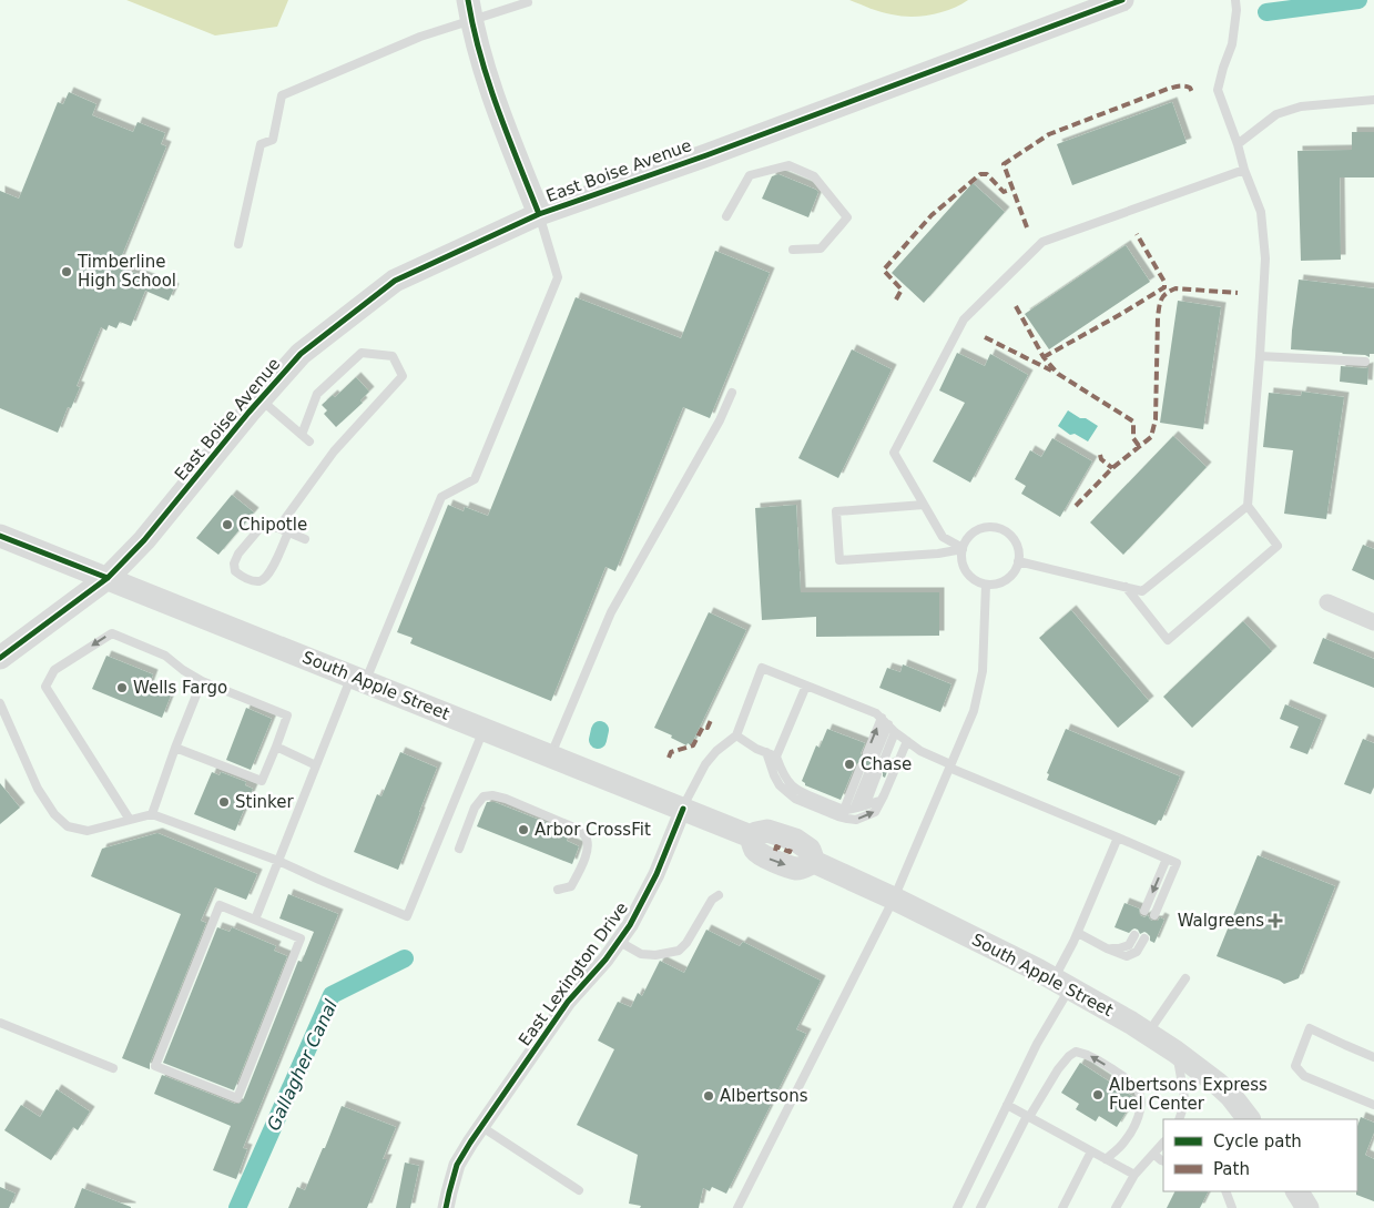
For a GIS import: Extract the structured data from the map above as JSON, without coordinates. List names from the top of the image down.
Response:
{
  "streets": {
    "street": ["East Boise Avenue", "South Apple Street", "East Lexington Drive"]
  },
  "crossings": [
    ["East Boise Avenue", "South Apple Street"],
    ["South Apple Street", "East Lexington Drive"]
  ],
  "water": ["Gallagher Canal"],
  "places": {
    "other": [
      "Timberline High School",
      "Chipotle",
      "Wells Fargo",
      "Chase",
      "Stinker",
      "Arbor CrossFit",
      "Albertsons Express Fuel Center",
      "Albertsons"
    ],
    "health": ["Walgreens"]
  },
  "legend": ["Cycle path", "Path"]
}
